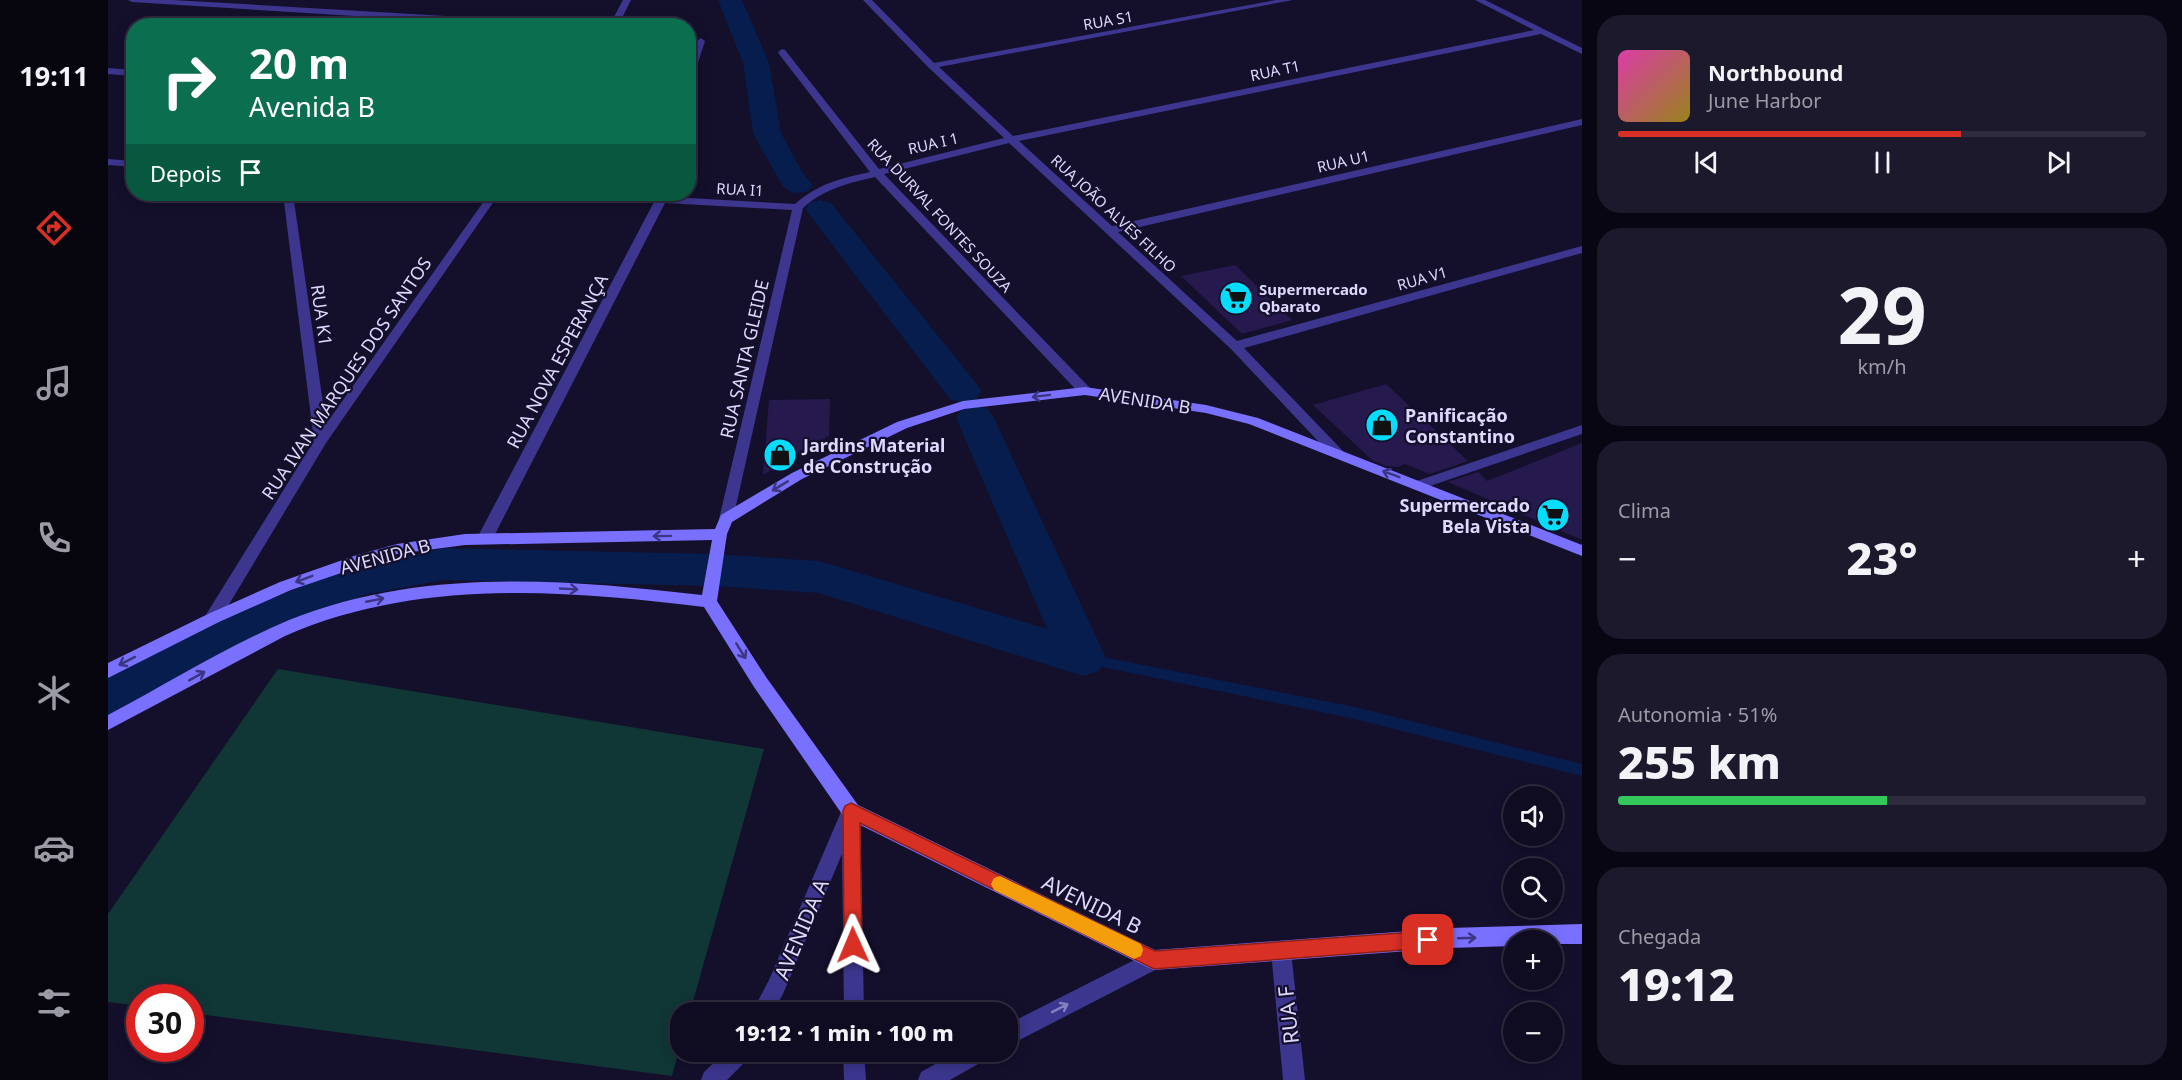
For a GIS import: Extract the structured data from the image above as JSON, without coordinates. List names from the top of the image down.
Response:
{
  "streets": {
    "street": [
      "RUA S1",
      "RUA T1",
      "RUA I 1",
      "RUA U1",
      "RUA I1",
      "RUA JOÃO ALVES FILHO",
      "RUA DURVAL FONTES SOUZA",
      "RUA V1",
      "RUA K1",
      "RUA SANTA GLEIDE",
      "RUA NOVA ESPERANÇA",
      "RUA IVAN MARQUES DOS SANTOS",
      "AVENIDA B",
      "AVENIDA A",
      "RUA F"
    ]
  },
  "crossings": [
    ["RUA S1", "RUA JOÃO ALVES FILHO"],
    ["RUA T1", "RUA I 1"],
    ["RUA T1", "RUA JOÃO ALVES FILHO"],
    ["RUA I 1", "RUA I1"],
    ["RUA I 1", "RUA JOÃO ALVES FILHO"],
    ["RUA I 1", "RUA DURVAL FONTES SOUZA"],
    ["RUA I 1", "RUA SANTA GLEIDE"],
    ["RUA U1", "RUA JOÃO ALVES FILHO"],
    ["RUA I1", "RUA SANTA GLEIDE"],
    ["RUA JOÃO ALVES FILHO", "RUA V1"],
    ["RUA JOÃO ALVES FILHO", "AVENIDA B"],
    ["RUA DURVAL FONTES SOUZA", "AVENIDA B"],
    ["RUA K1", "RUA IVAN MARQUES DOS SANTOS"],
    ["RUA SANTA GLEIDE", "AVENIDA B"],
    ["RUA NOVA ESPERANÇA", "AVENIDA B"],
    ["RUA IVAN MARQUES DOS SANTOS", "AVENIDA B"],
    ["AVENIDA B", "AVENIDA A"]
  ],
  "places": {
    "supermarket": ["Supermercado Qbarato", "Supermercado Bela Vista"],
    "shop": ["Panificação Constantino", "Jardins Material de Construção"]
  },
  "page": {
    "tabs": "19:11",
    "turn": ["20 m", "Avenida B"],
    "song": ["Northbound", "June Harbor"],
    "then": "Depois",
    "tile": [
      ["29", "km/h"],
      "Clima",
      ["Autonomia · 51%", "255 km"],
      ["Chegada", "19:12"]
    ],
    "heat": ["−", "23°", "+"],
    "map_buttons": ["+", "−"],
    "limit": "30",
    "trip": "19:12 · 1 min · 100 m"
  }
}
